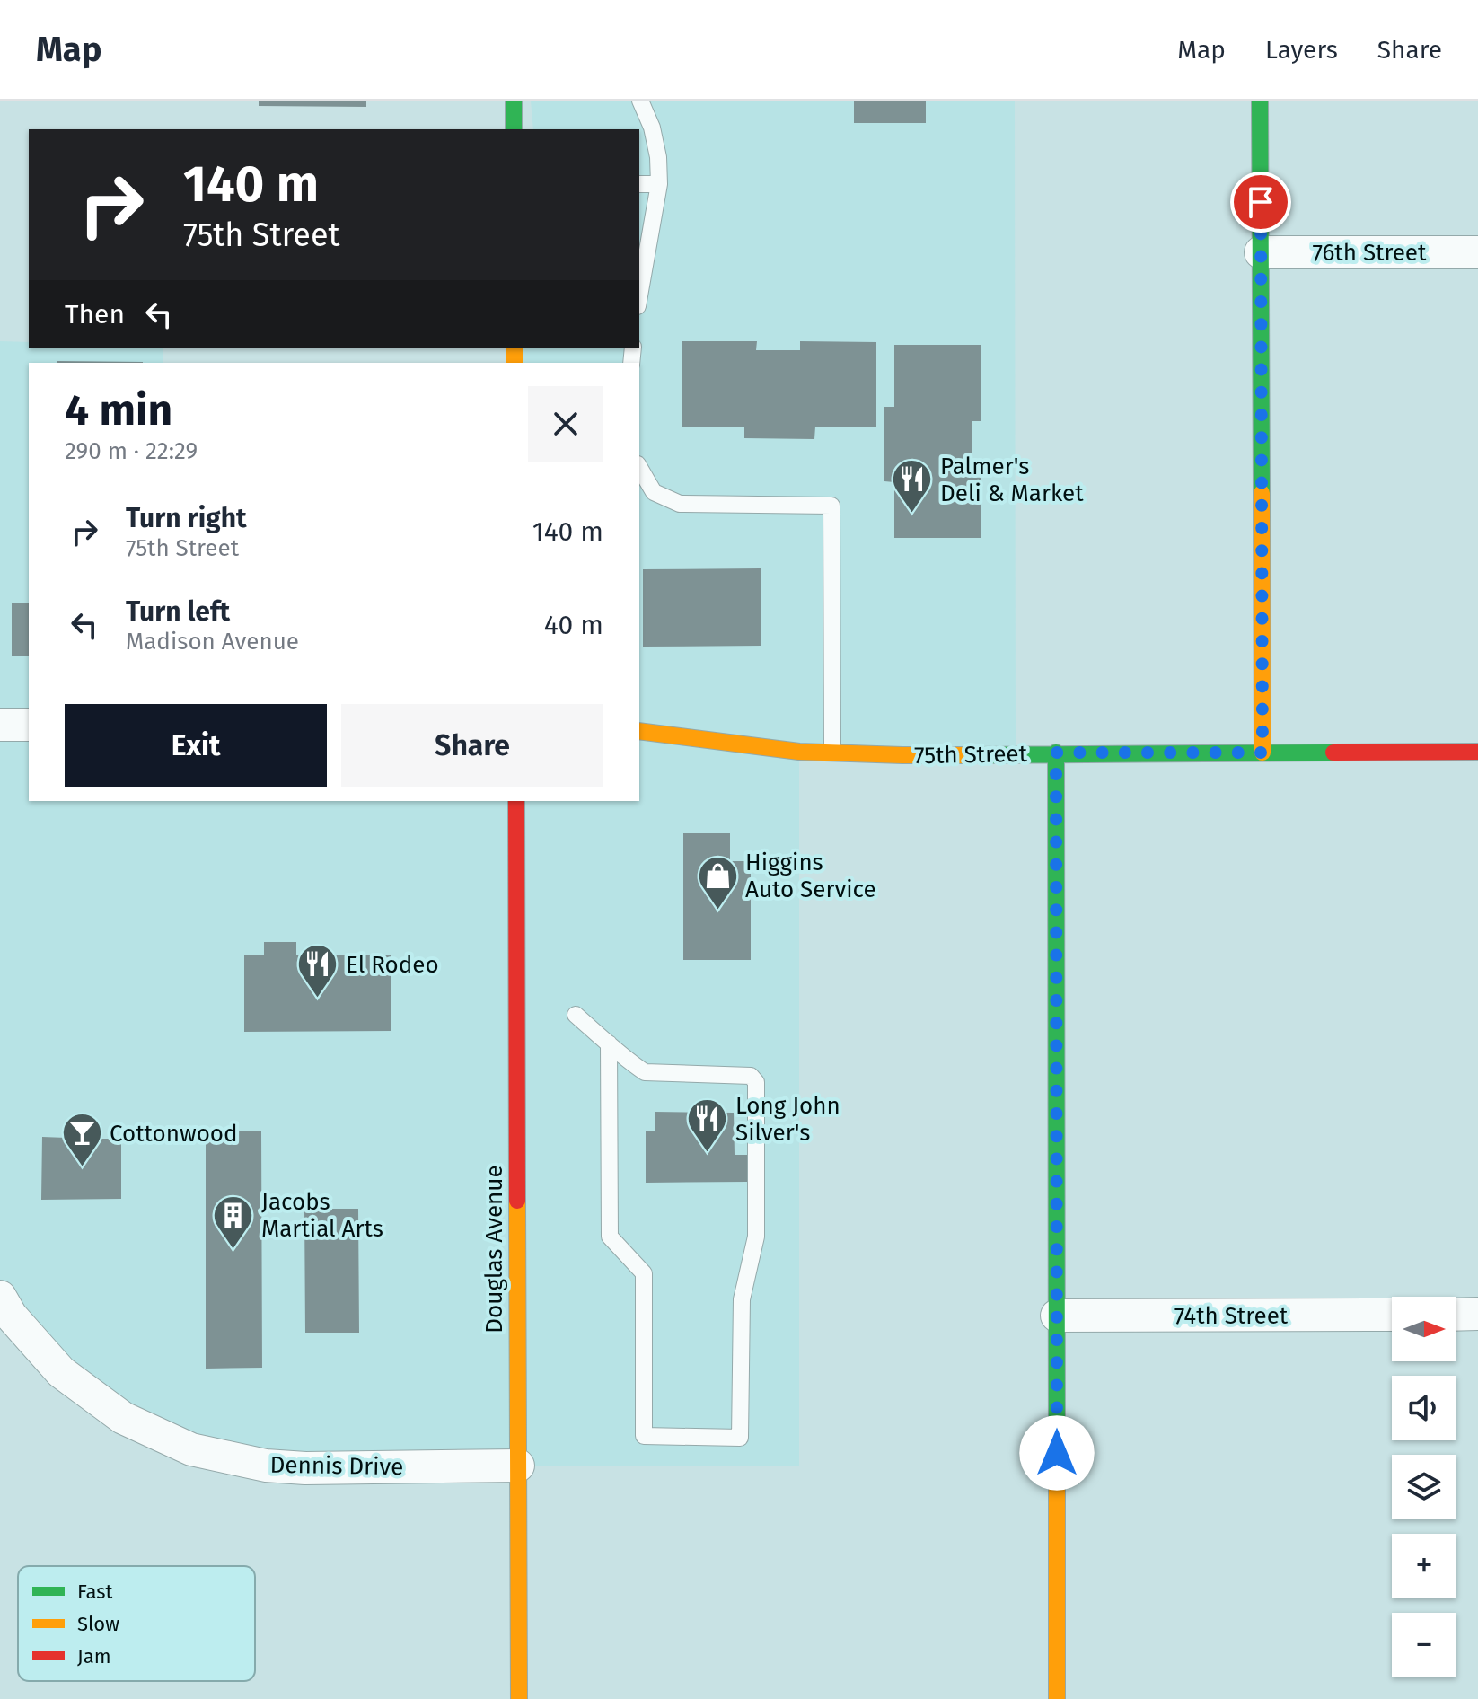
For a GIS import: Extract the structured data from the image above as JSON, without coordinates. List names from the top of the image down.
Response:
{
  "streets": {
    "street": [
      "76th Street",
      "75th Street",
      "Douglas Avenue",
      "74th Street",
      "Dennis Drive"
    ]
  },
  "crossings": [
    ["Douglas Avenue", "Dennis Drive"]
  ],
  "places": {
    "restaurant": ["Palmer's Deli & Market", "El Rodeo", "Long John Silver's"],
    "shop": ["Higgins Auto Service"],
    "bar": ["Cottonwood"],
    "building": ["Jacobs Martial Arts"]
  },
  "legend": ["Fast", "Slow", "Jam"],
  "north": "right",
  "page": {
    "header": "Map",
    "nav": ["Map", "Layers", "Share"],
    "turn": ["140 m", "75th Street"],
    "then": "Then",
    "heading": ["4 min", "290 m · 22:29"],
    "list": [
      {
        "name": "Turn right",
        "note": "75th Street",
        "value": "140 m"
      },
      {
        "name": "Turn left",
        "note": "Madison Avenue",
        "value": "40 m"
      }
    ],
    "buttons": ["Exit", "Share"],
    "map_buttons": ["+", "−"]
  }
}
